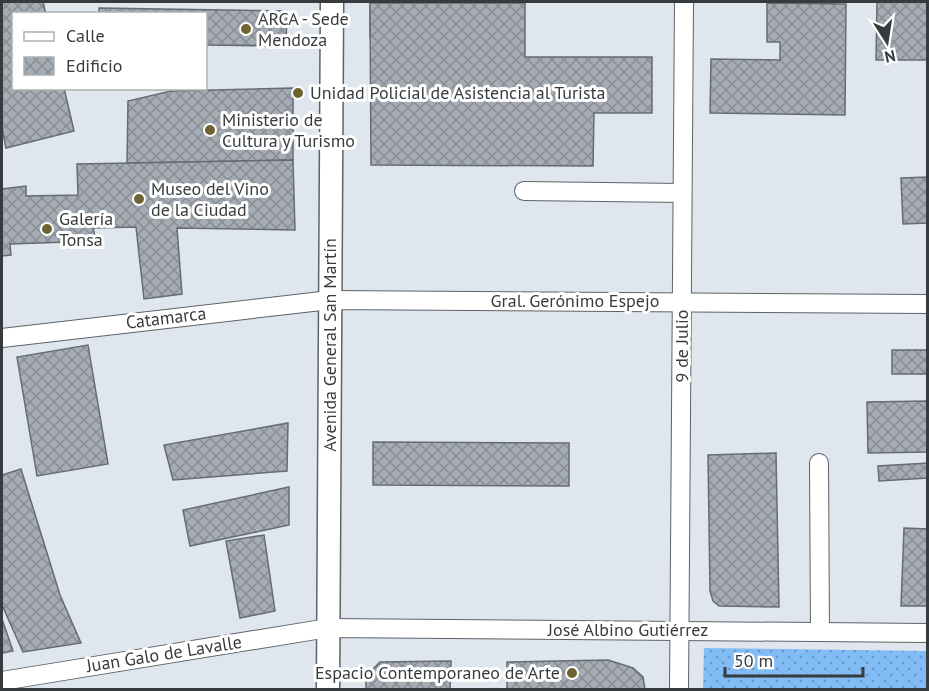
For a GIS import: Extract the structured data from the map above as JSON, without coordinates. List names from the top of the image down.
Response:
{
  "streets": {
    "main road": ["Avenida General San Martín"],
    "street": [
      "Gral. Gerónimo Espejo",
      "Catamarca",
      "9 de Julio",
      "José Albino Gutiérrez",
      "Juan Galo de Lavalle"
    ]
  },
  "crossings": [
    ["Gral. Gerónimo Espejo", "Catamarca"],
    ["Gral. Gerónimo Espejo", "Avenida General San Martín"],
    ["Gral. Gerónimo Espejo", "9 de Julio"],
    ["Catamarca", "Avenida General San Martín"],
    ["Avenida General San Martín", "José Albino Gutiérrez"],
    ["Avenida General San Martín", "Juan Galo de Lavalle"],
    ["9 de Julio", "José Albino Gutiérrez"],
    ["José Albino Gutiérrez", "Juan Galo de Lavalle"]
  ],
  "places": [
    "ARCA - Sede Mendoza",
    "Unidad Policial de Asistencia al Turista",
    "Ministerio de Cultura y Turismo",
    "Museo del Vino de la Ciudad",
    "Galería Tonsa",
    "Espacio Contemporaneo de Arte"
  ],
  "legend": ["Calle", "Edificio"],
  "scale_bar": "50 m",
  "north": "bottom"
}
